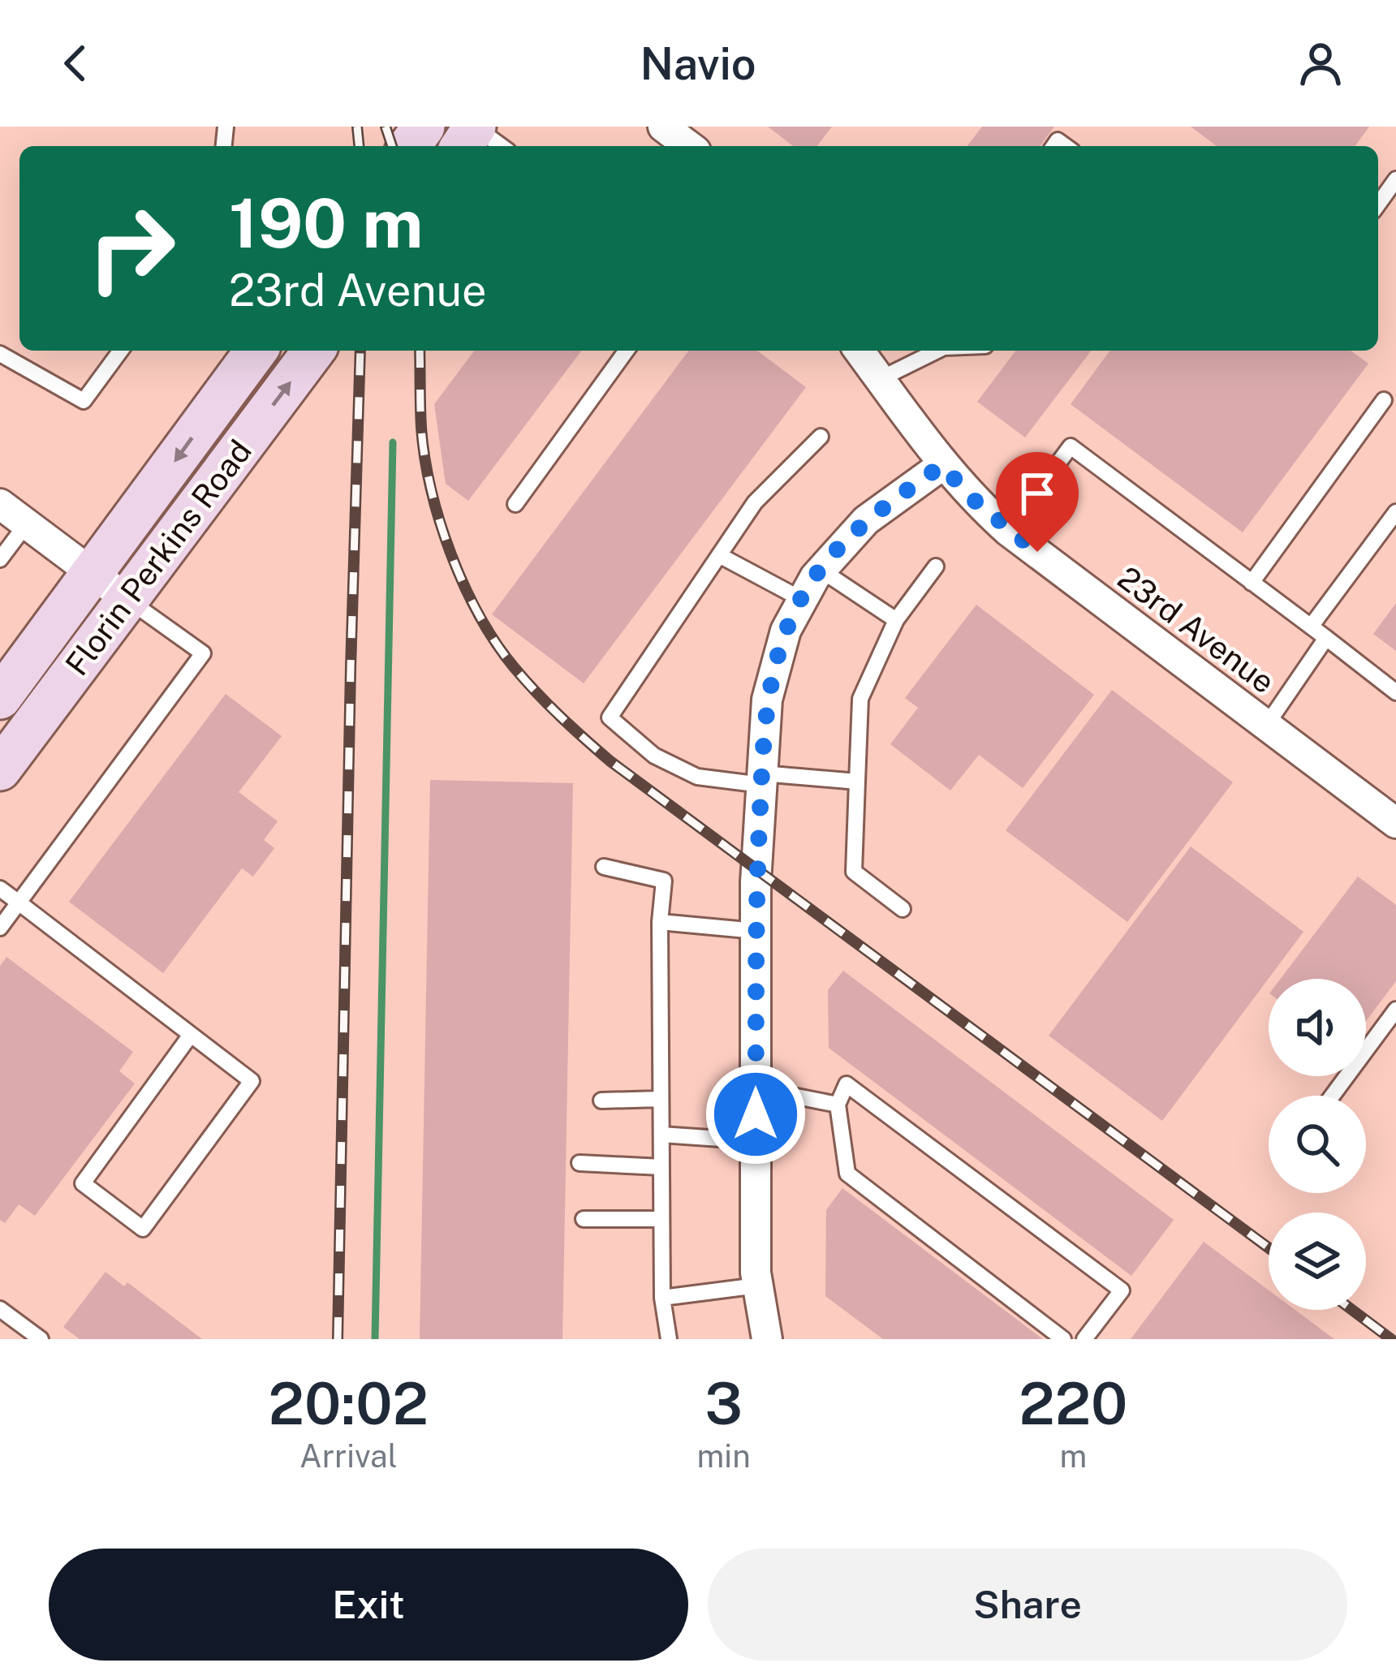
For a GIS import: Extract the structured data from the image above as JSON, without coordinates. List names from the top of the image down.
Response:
{
  "streets": {
    "main road": ["Florin Perkins Road"],
    "street": ["23rd Avenue"]
  },
  "page": {
    "header": "Navio",
    "turn": ["190 m", "23rd Avenue"],
    "eta": [
      "20:02",
      "Arrival",
      "3",
      "min",
      "220",
      "m"
    ],
    "buttons": ["Exit", "Share"]
  }
}
